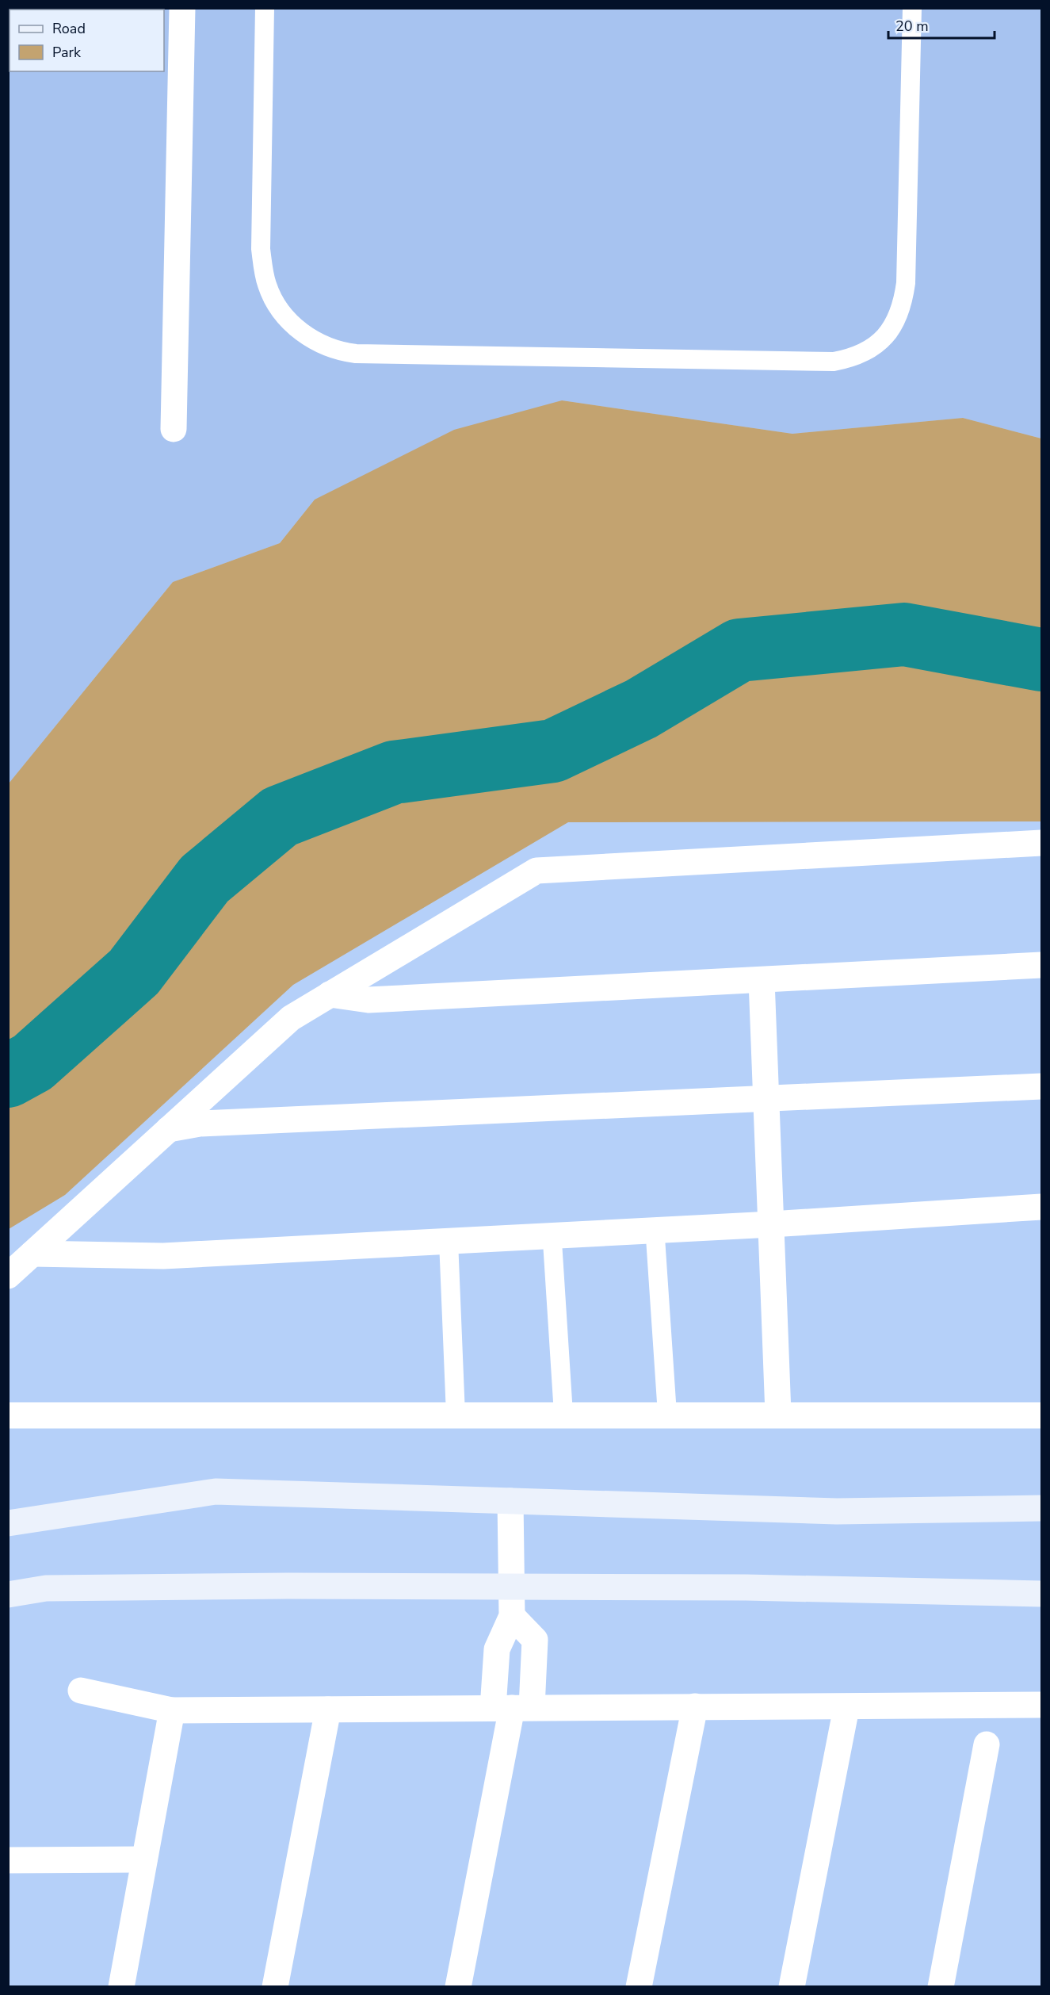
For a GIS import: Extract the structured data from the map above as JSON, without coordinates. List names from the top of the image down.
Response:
{
  "legend": ["Road", "Park"],
  "scale_bar": "20 m"
}
